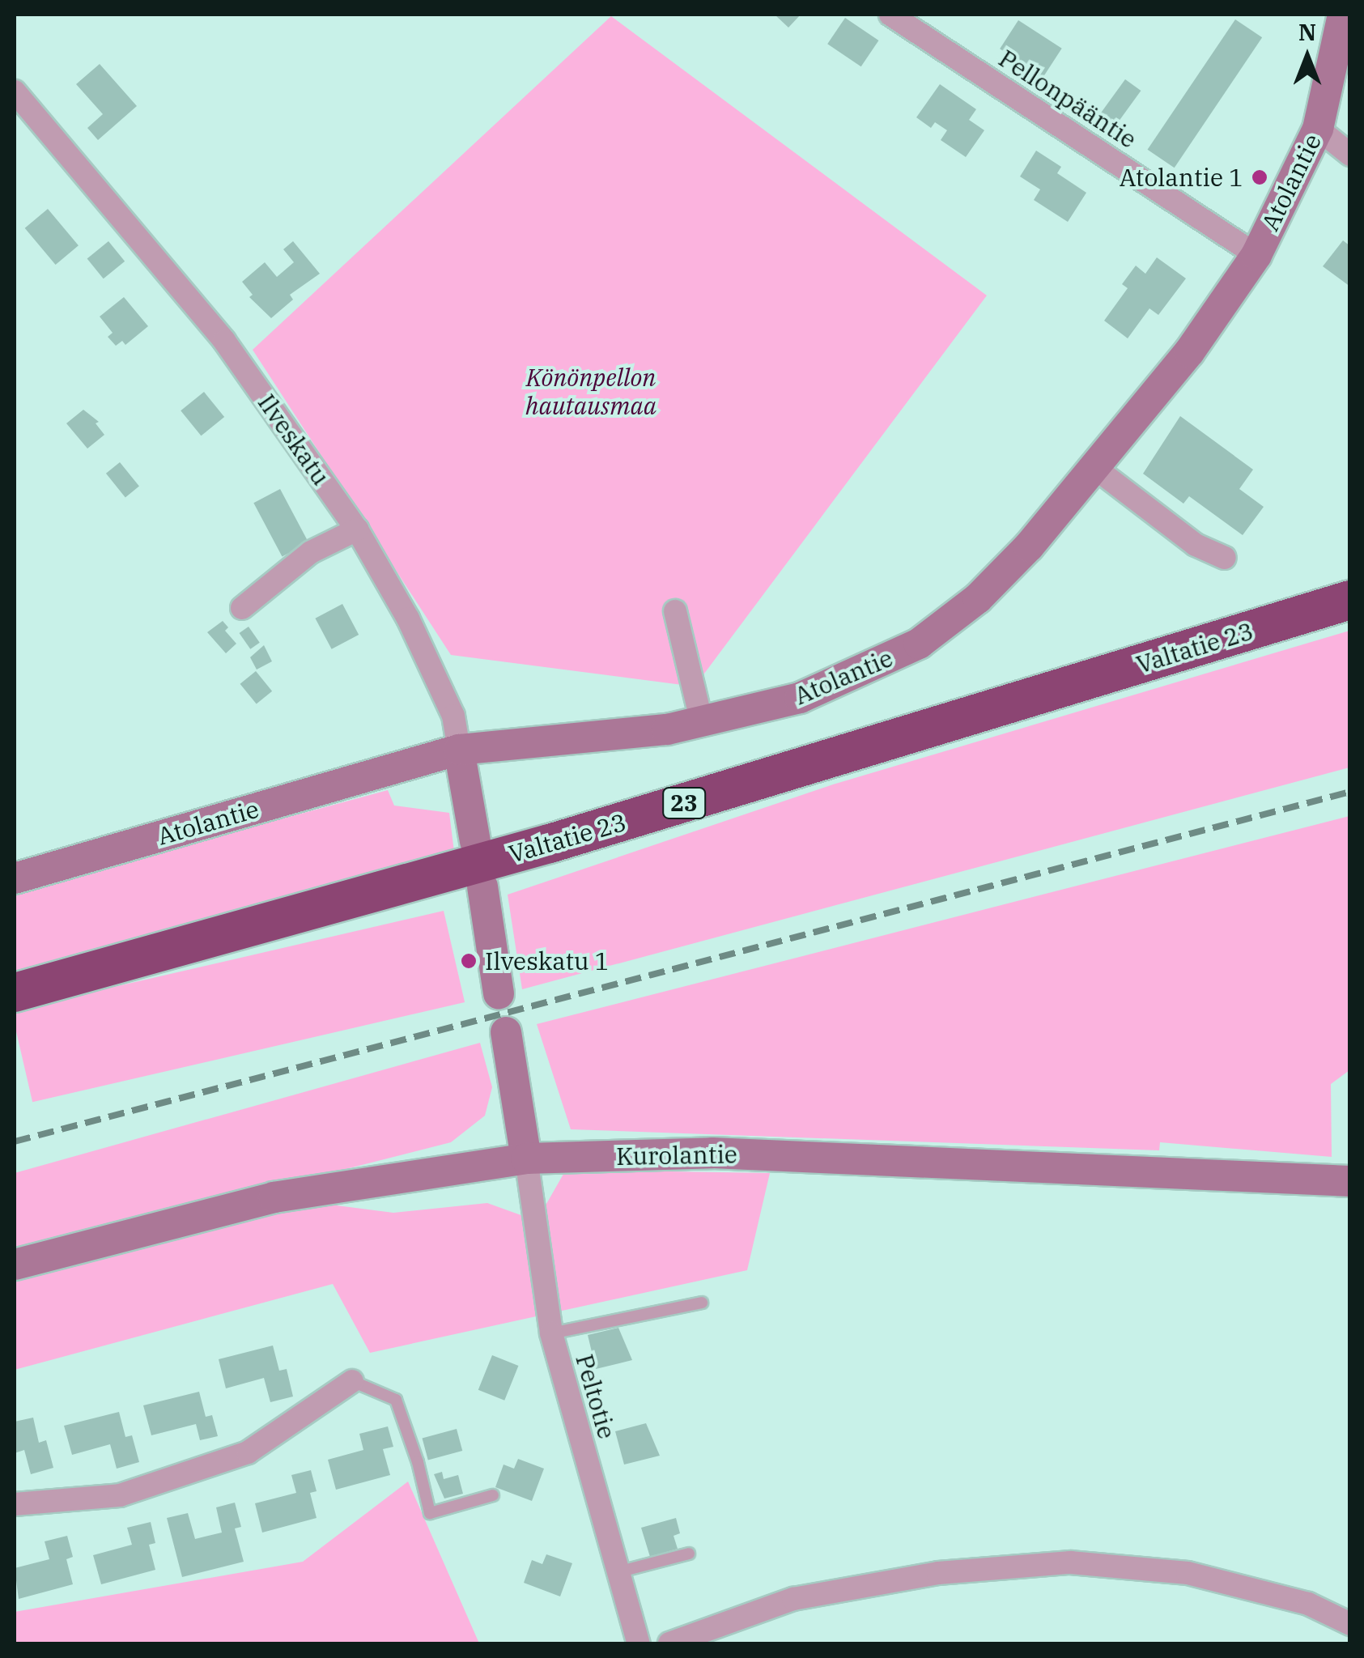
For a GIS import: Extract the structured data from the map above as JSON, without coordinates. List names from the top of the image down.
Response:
{
  "streets": {
    "highway": ["Valtatie 23", "23"],
    "street": [
      "Pellonpääntie",
      "Atolantie",
      "Ilveskatu",
      "Kurolantie",
      "Peltotie"
    ]
  },
  "crossings": [
    ["Pellonpääntie", "Atolantie"],
    ["Atolantie", "Ilveskatu"],
    ["Kurolantie", "Peltotie"]
  ],
  "parks": ["Könönpellon hautausmaa"],
  "places": ["Atolantie 1", "Ilveskatu 1"],
  "north": "top"
}
